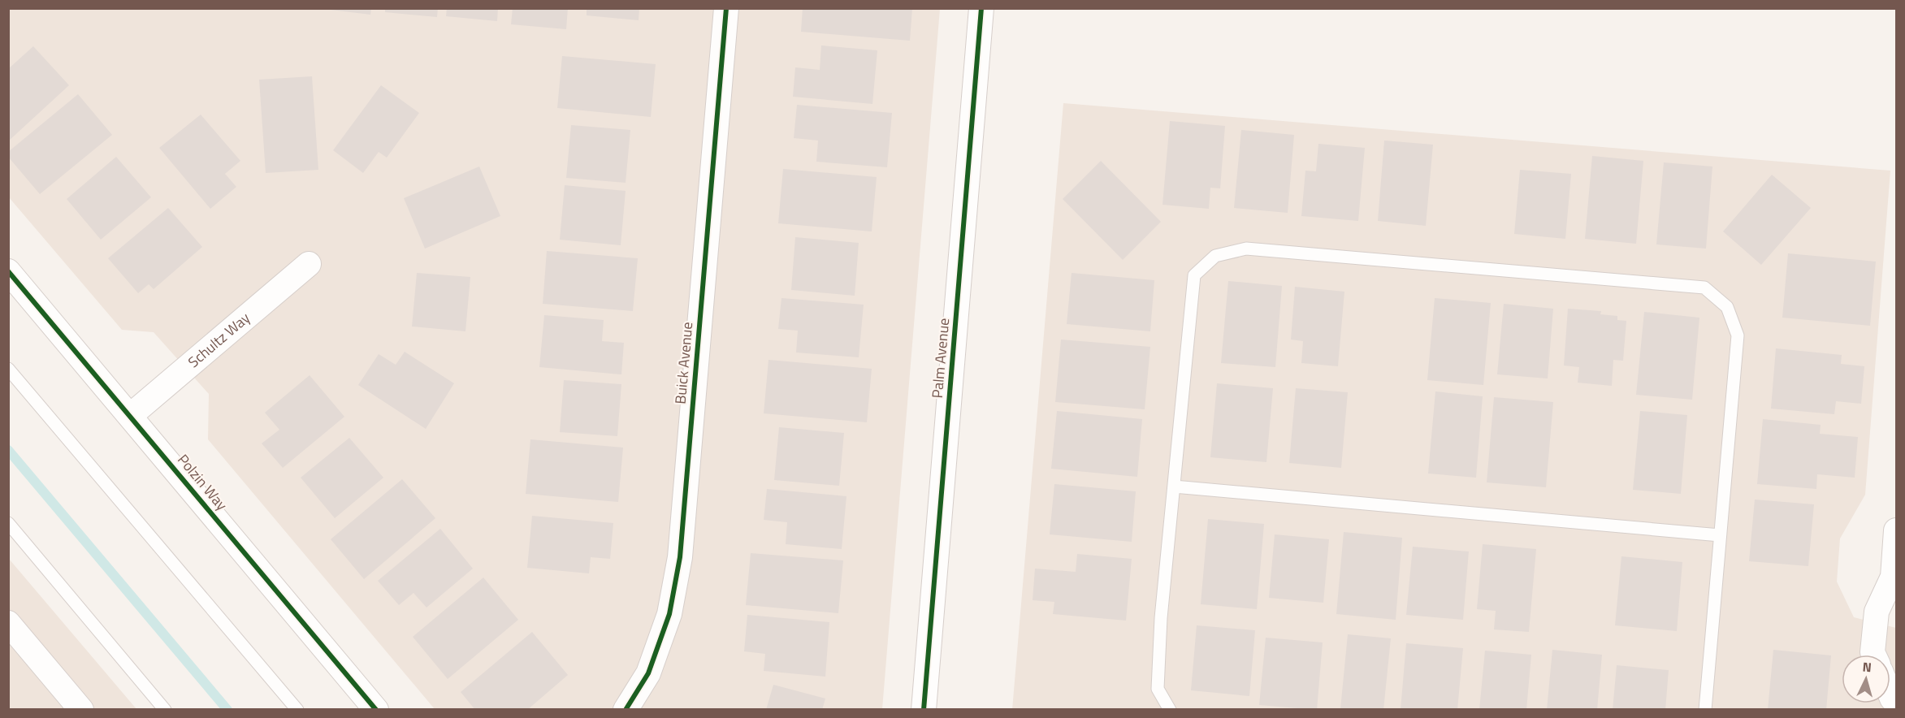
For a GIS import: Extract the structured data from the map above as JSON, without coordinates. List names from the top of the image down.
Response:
{
  "streets": {
    "street": [
      "Schultz Way",
      "Palm Avenue",
      "Buick Avenue",
      "Polzin Way"
    ]
  },
  "crossings": [
    ["Schultz Way", "Polzin Way"]
  ],
  "north": "top"
}
